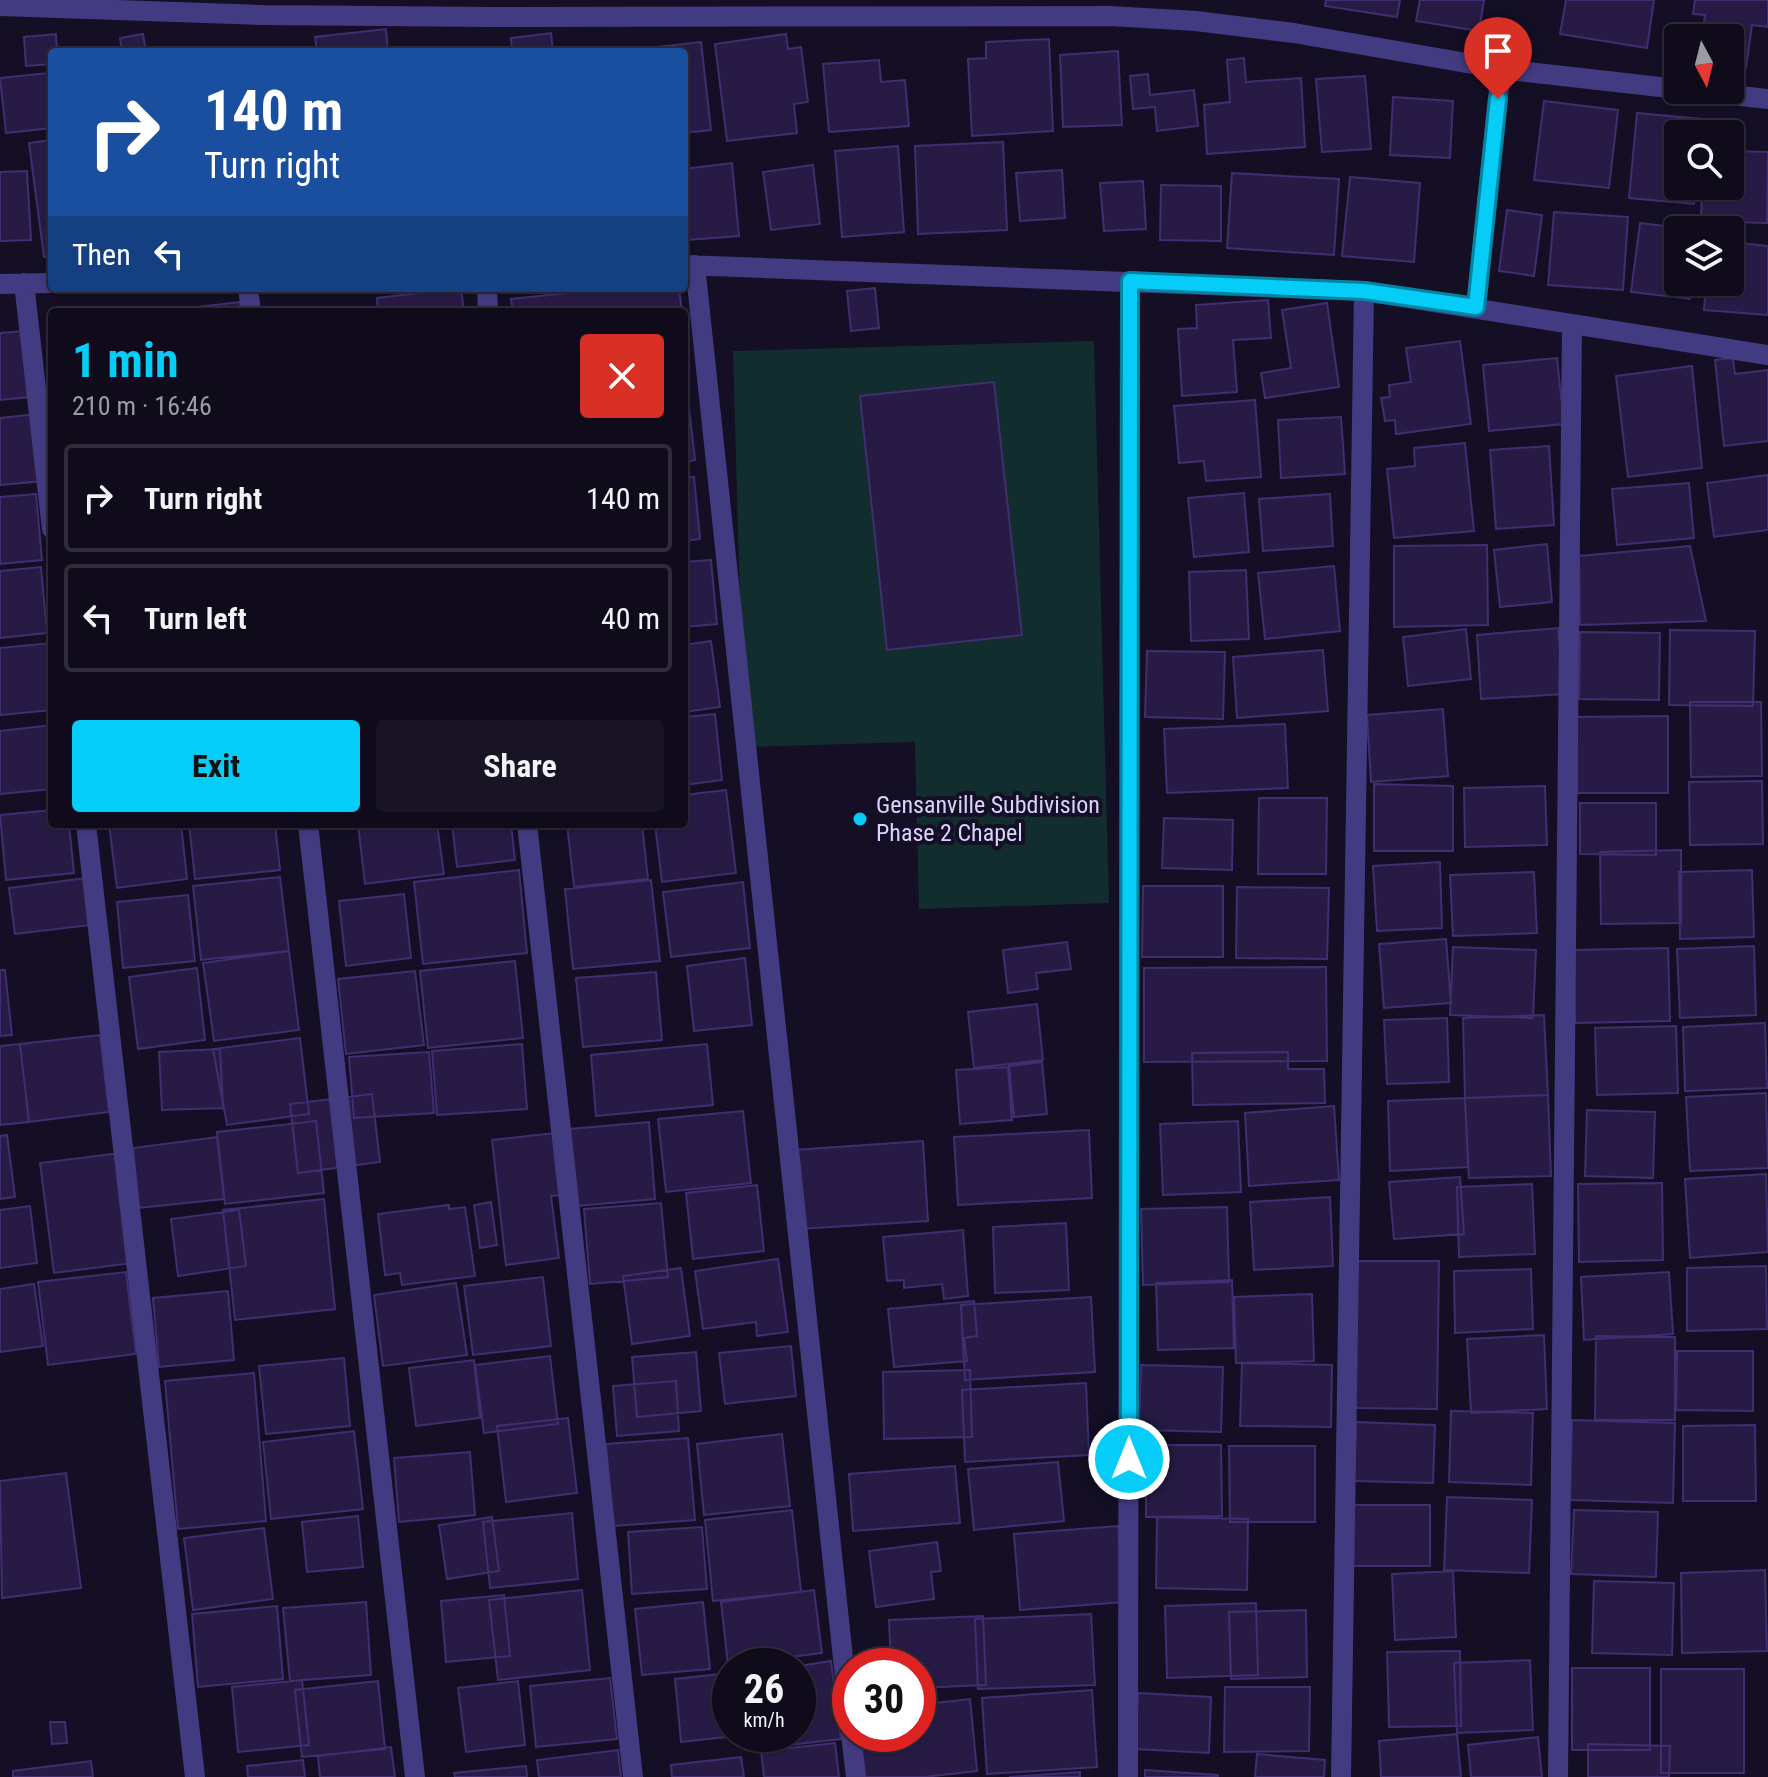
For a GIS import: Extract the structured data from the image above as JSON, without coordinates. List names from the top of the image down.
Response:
{
  "places": ["Gensanville Subdivision Phase 2 Chapel"],
  "north": "bottom",
  "page": {
    "turn": ["140 m", "Turn right"],
    "then": "Then",
    "heading": ["1 min", "210 m · 16:46"],
    "list": [
      {
        "name": "Turn right",
        "value": "140 m"
      },
      {
        "name": "Turn left",
        "value": "40 m"
      }
    ],
    "buttons": ["Exit", "Share"],
    "speed": "26 km/h",
    "limit": "30"
  }
}
